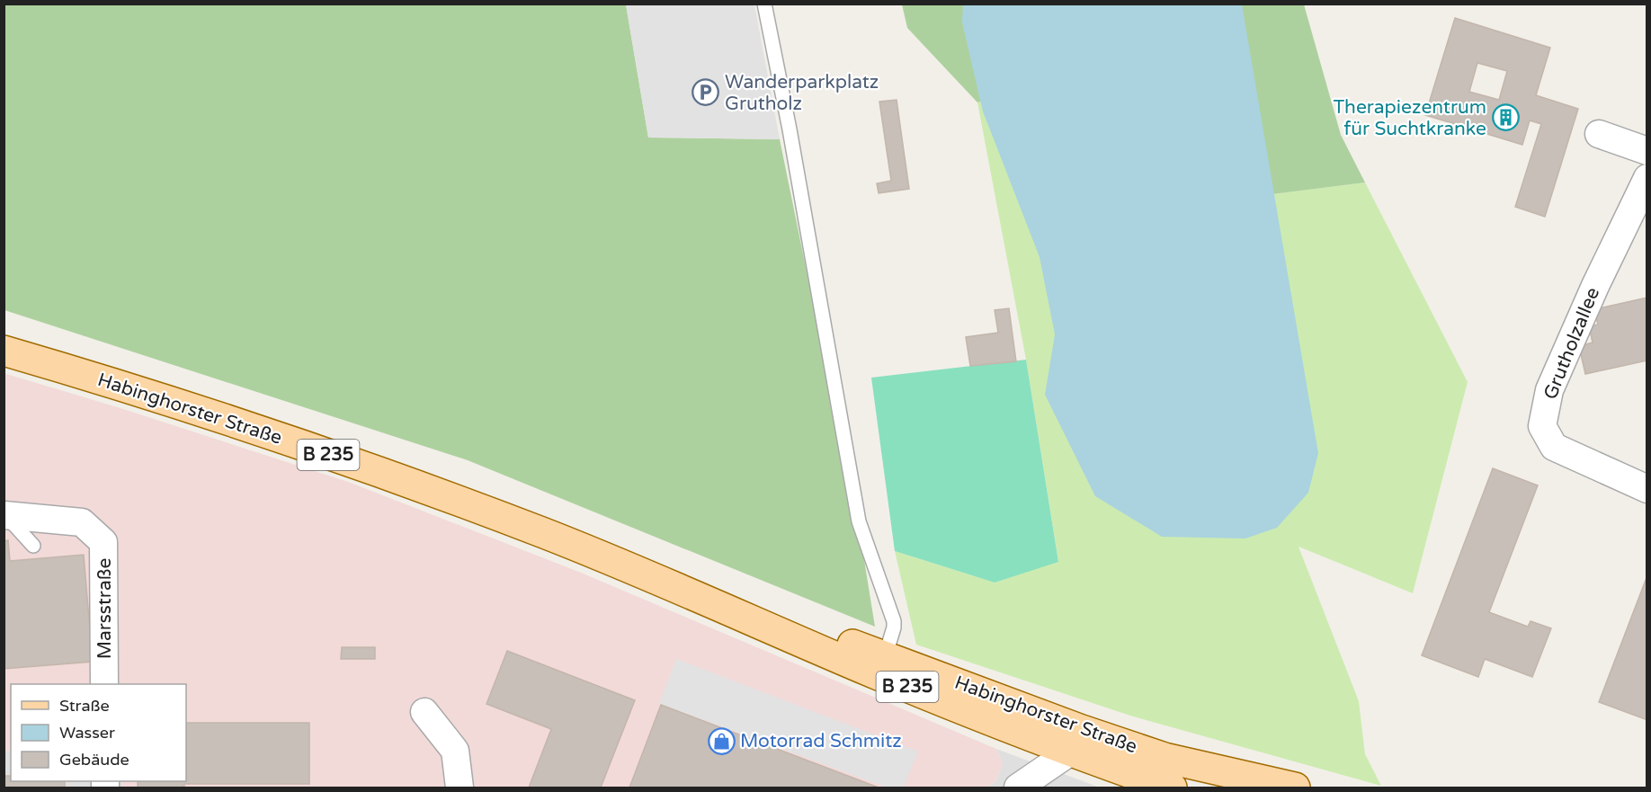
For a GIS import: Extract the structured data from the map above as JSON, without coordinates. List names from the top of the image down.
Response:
{
  "streets": {
    "main road": ["Habinghorster Straße", "B 235"],
    "street": ["Grutholzallee", "Marsstraße"]
  },
  "places": {
    "parking": ["Wanderparkplatz Grutholz"],
    "building": ["Therapiezentrum für Suchtkranke"],
    "shop": ["Motorrad Schmitz"]
  },
  "legend": ["Straße", "Wasser", "Gebäude"]
}
